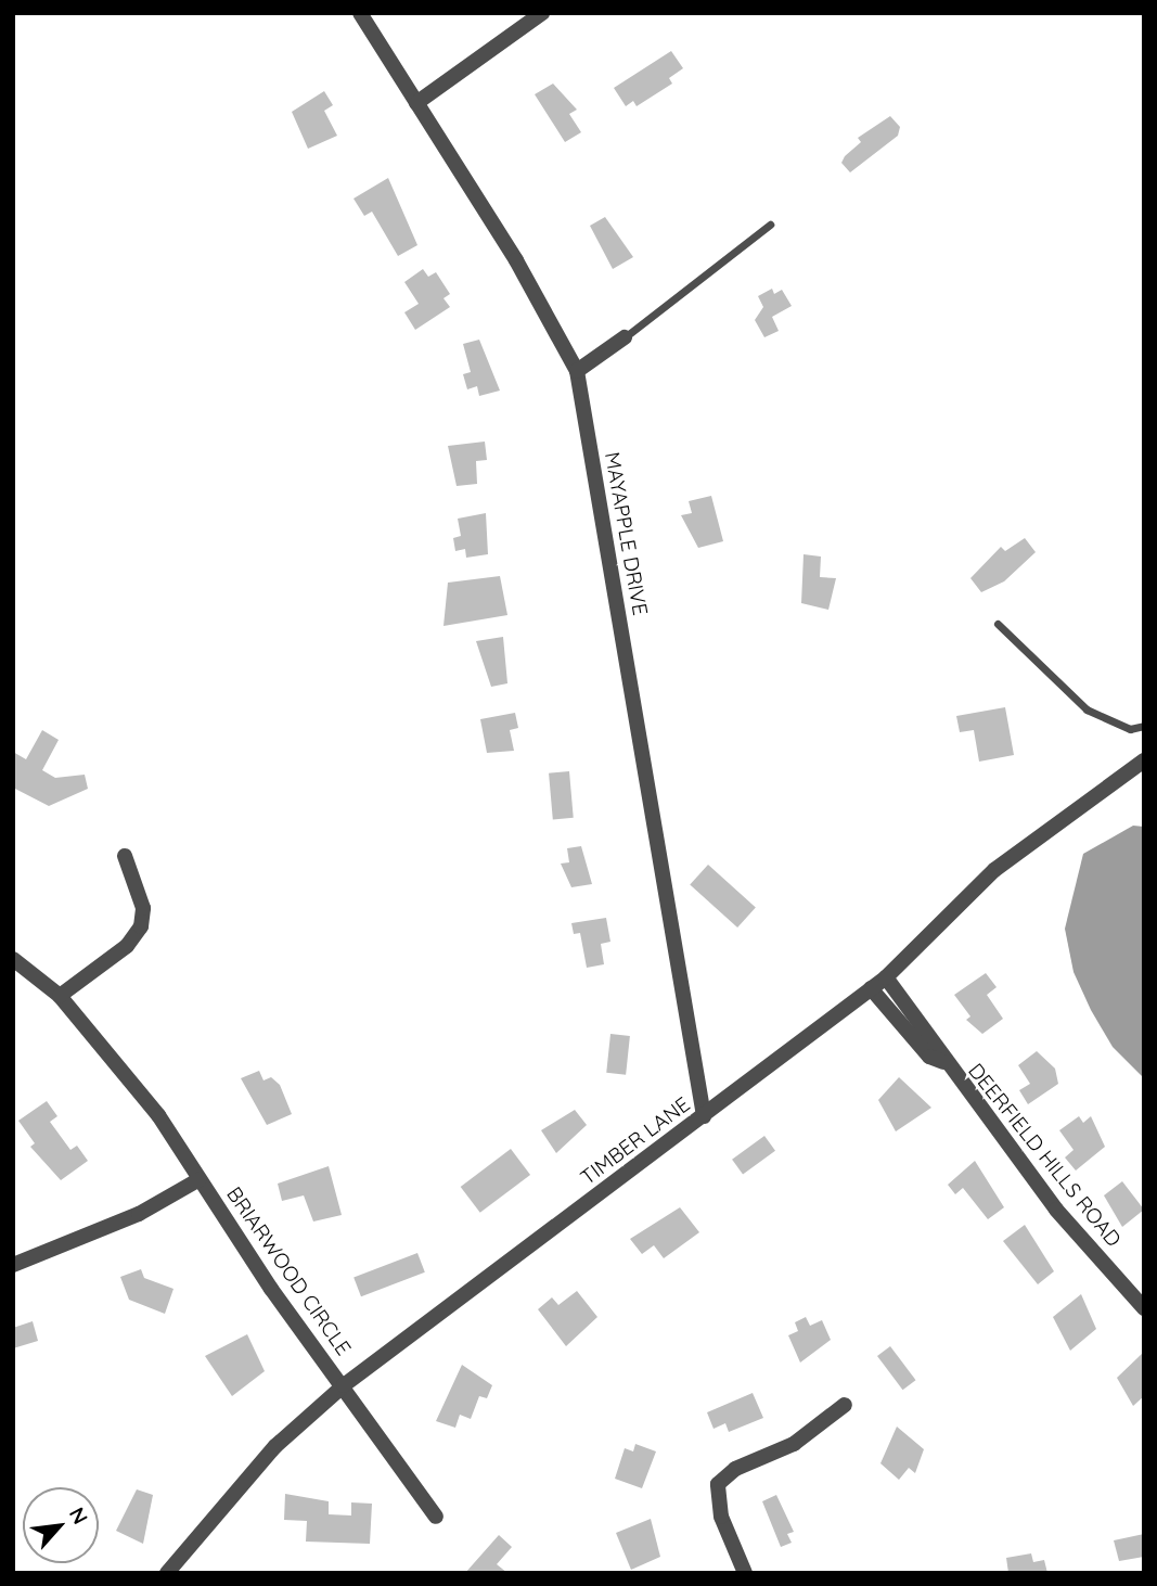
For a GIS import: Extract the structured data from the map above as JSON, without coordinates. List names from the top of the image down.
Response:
{
  "streets": {
    "street": [
      "MAYAPPLE DRIVE",
      "TIMBER LANE",
      "DEERFIELD HILLS ROAD",
      "BRIARWOOD CIRCLE"
    ]
  },
  "crossings": [
    ["MAYAPPLE DRIVE", "TIMBER LANE"],
    ["TIMBER LANE", "DEERFIELD HILLS ROAD"],
    ["TIMBER LANE", "BRIARWOOD CIRCLE"]
  ],
  "north": "top right"
}
